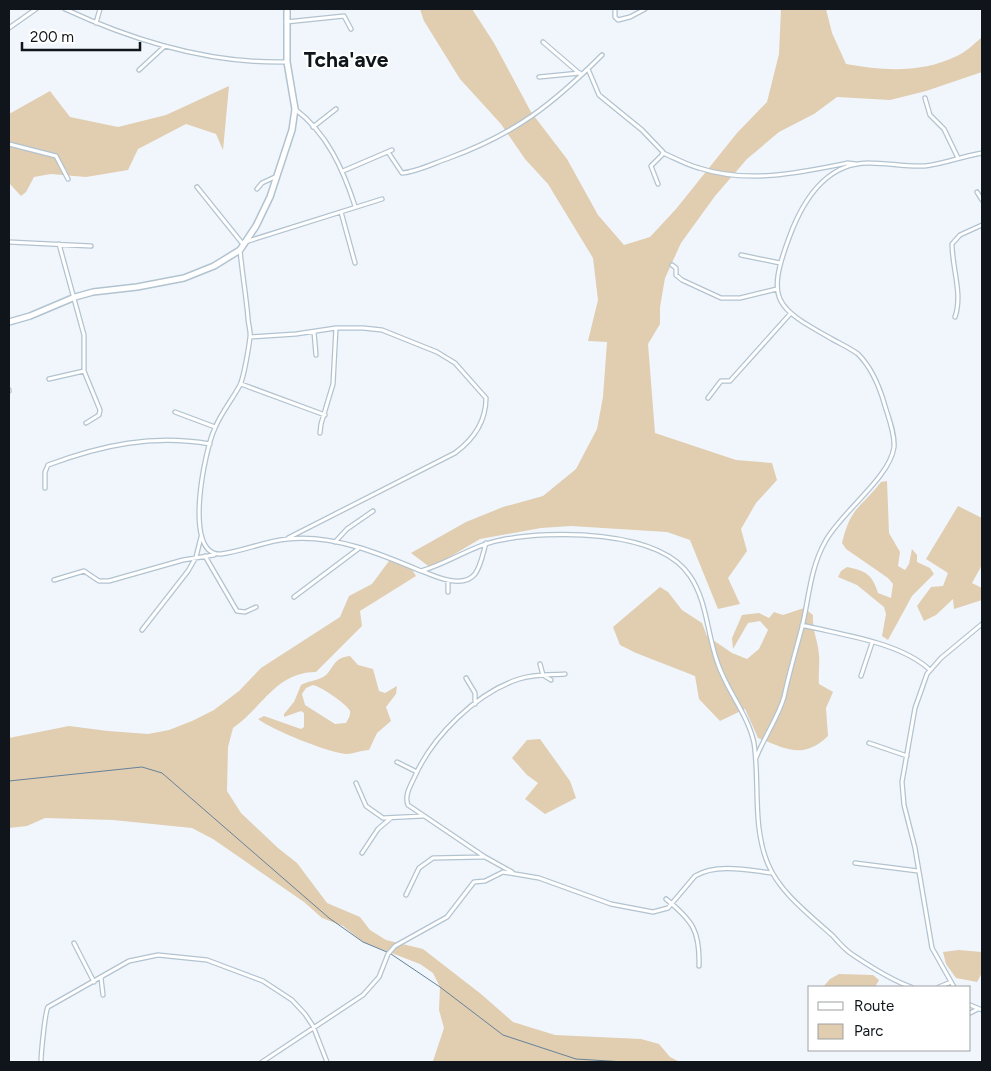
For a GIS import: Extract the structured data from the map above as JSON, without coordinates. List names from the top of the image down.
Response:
{
  "districts": ["Tcha'ave"],
  "legend": ["Route", "Parc"],
  "scale_bar": "200 m"
}
